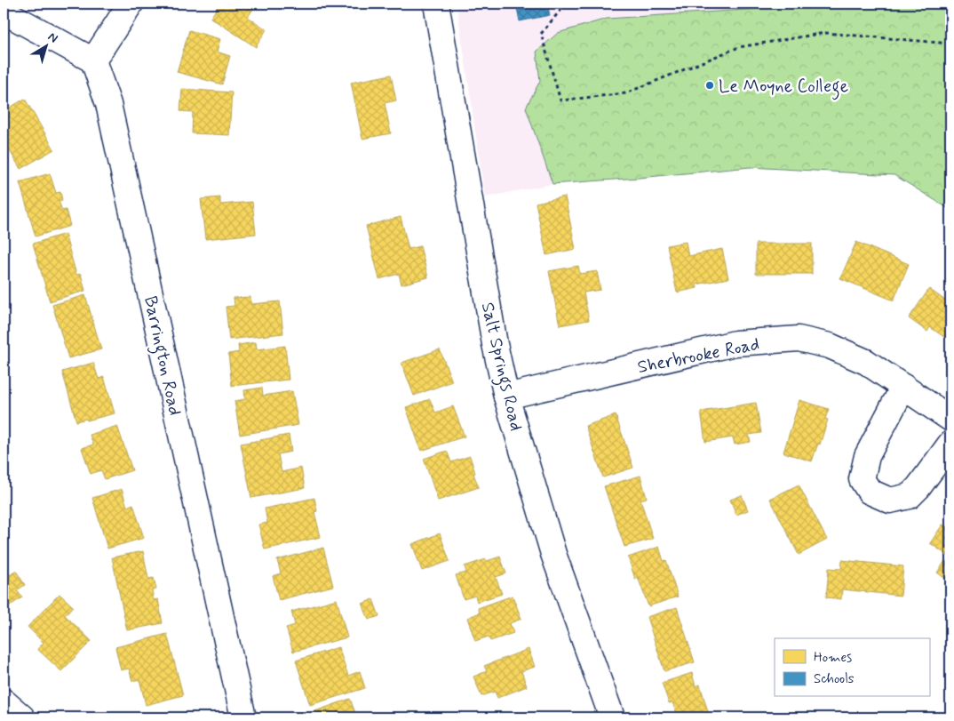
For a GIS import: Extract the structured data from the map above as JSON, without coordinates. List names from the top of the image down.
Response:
{
  "streets": {
    "street": ["Sherbrooke Road", "Barrington Road", "Salt Springs Road"]
  },
  "crossings": [
    ["Sherbrooke Road", "Salt Springs Road"]
  ],
  "places": ["Le Moyne College"],
  "legend": ["Homes", "Schools"],
  "north": "top right"
}
